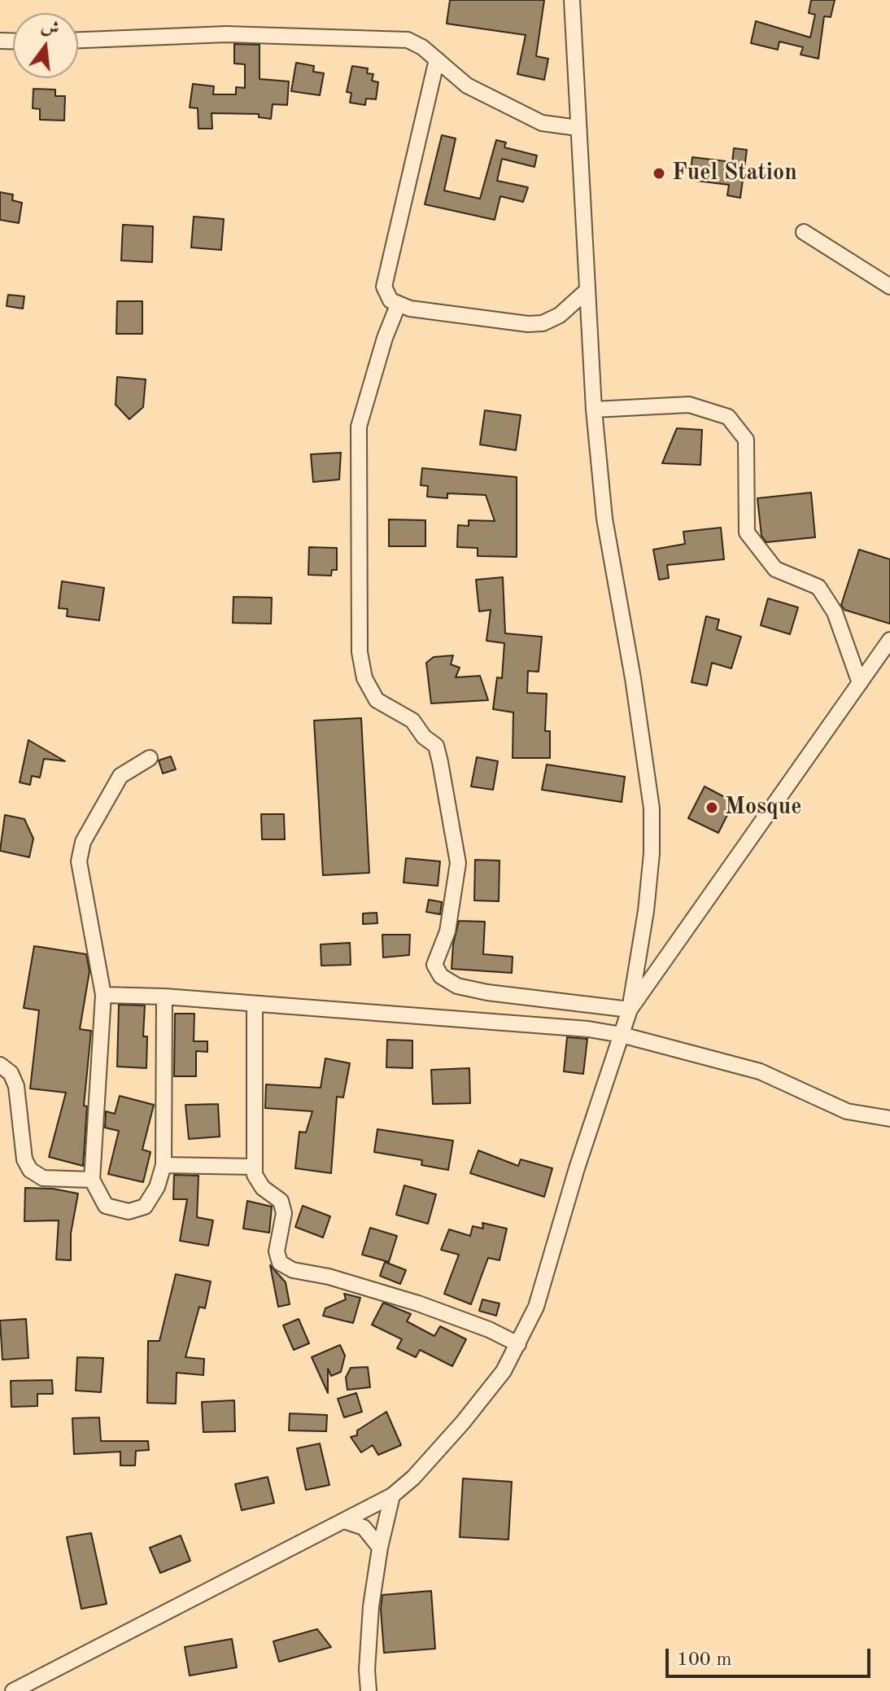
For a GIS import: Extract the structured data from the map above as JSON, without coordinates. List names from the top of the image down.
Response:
{
  "places": ["Fuel Station", "Mosque"],
  "scale_bar": "100 m",
  "north": "top"
}
